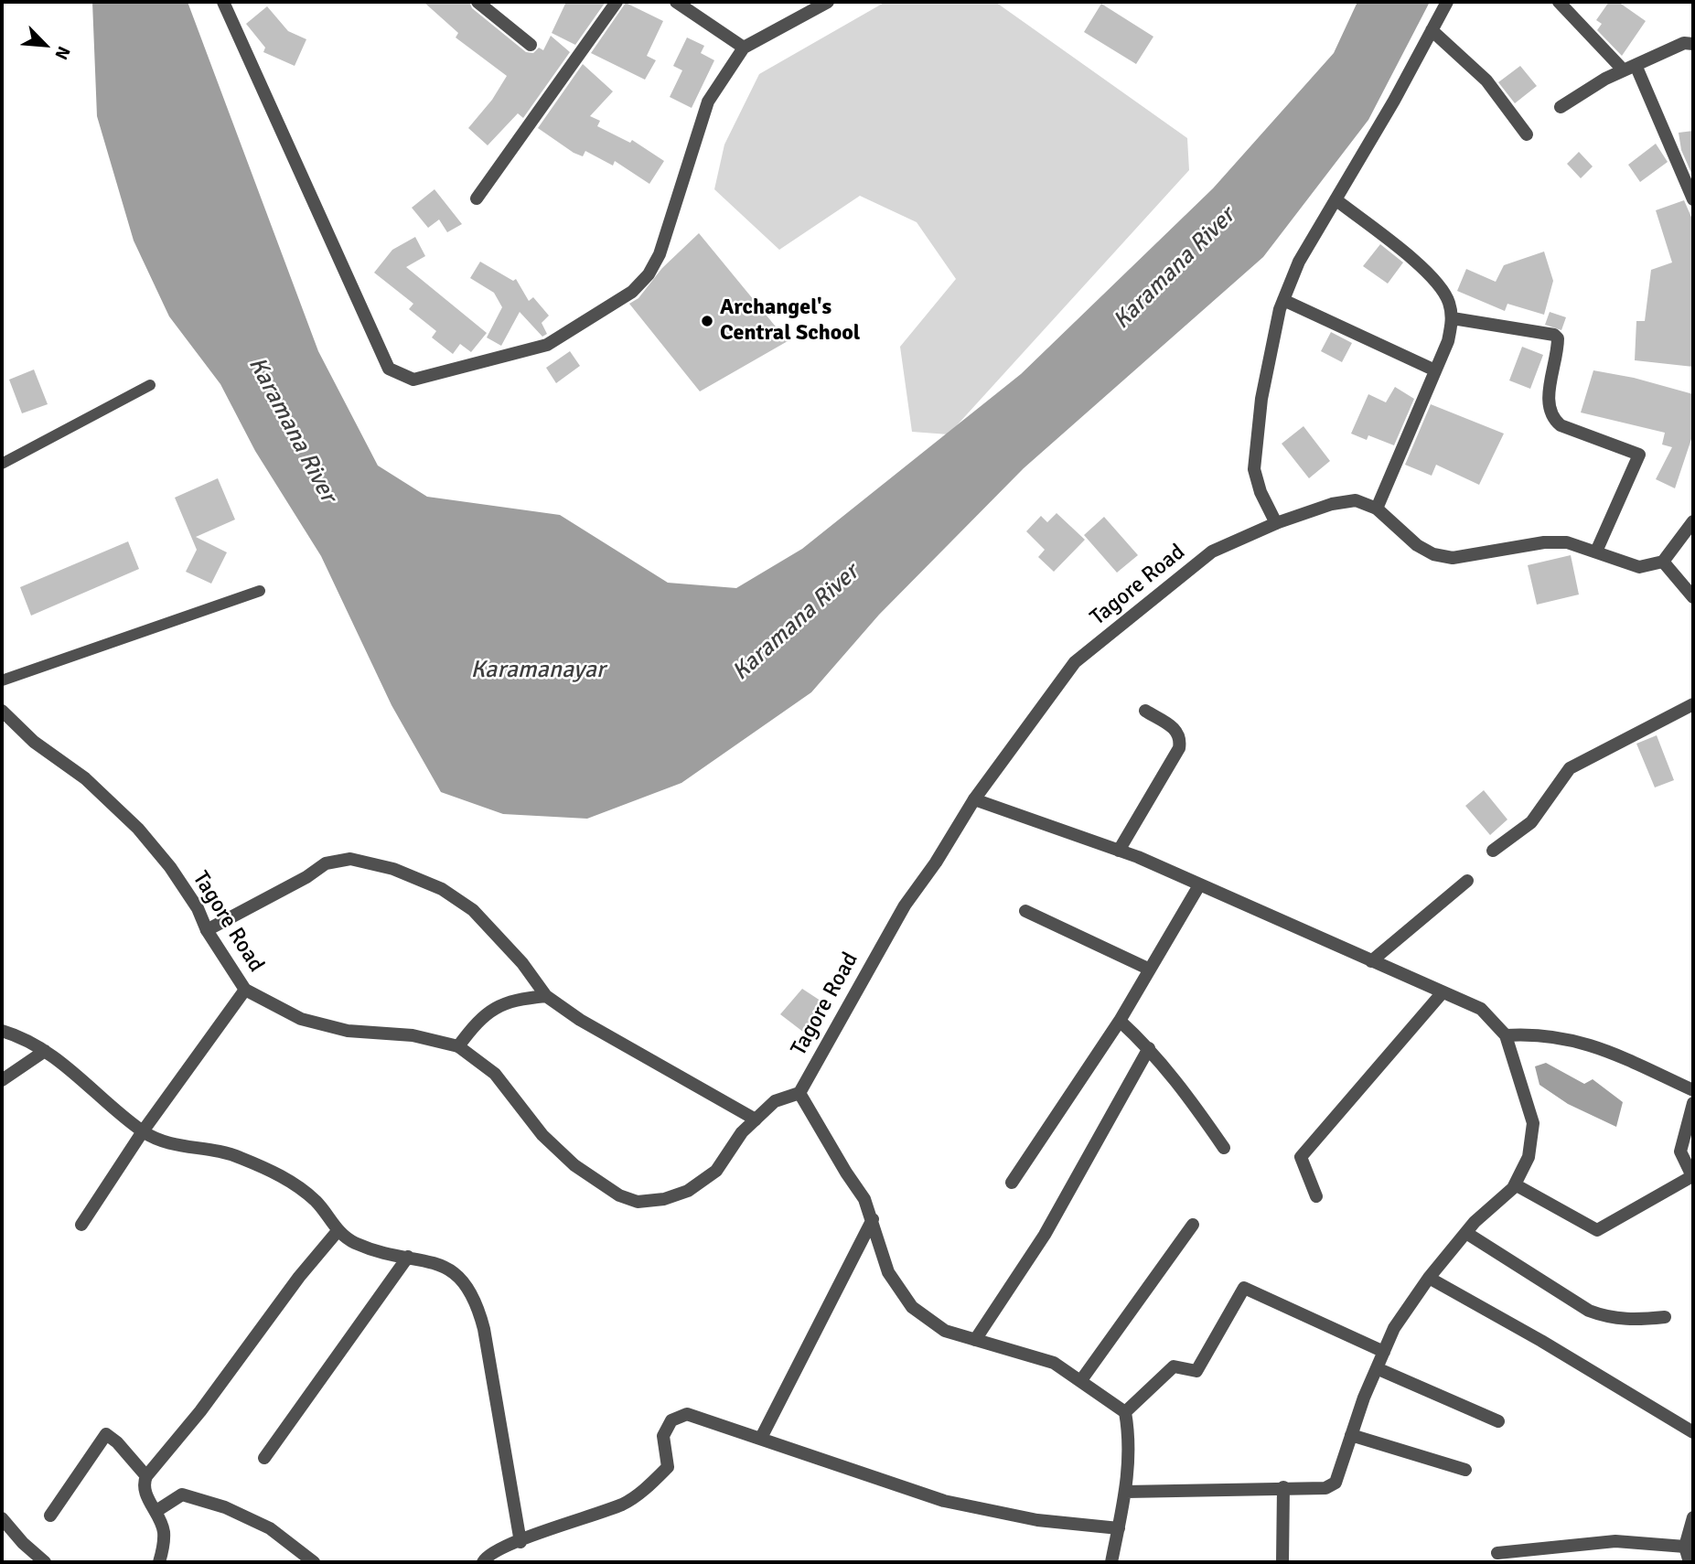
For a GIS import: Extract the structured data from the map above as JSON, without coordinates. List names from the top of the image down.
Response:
{
  "streets": {
    "street": ["Tagore Road"]
  },
  "water": ["Karamana River", "Karamanayar"],
  "places": ["Archangel's Central School"],
  "north": "bottom right"
}
